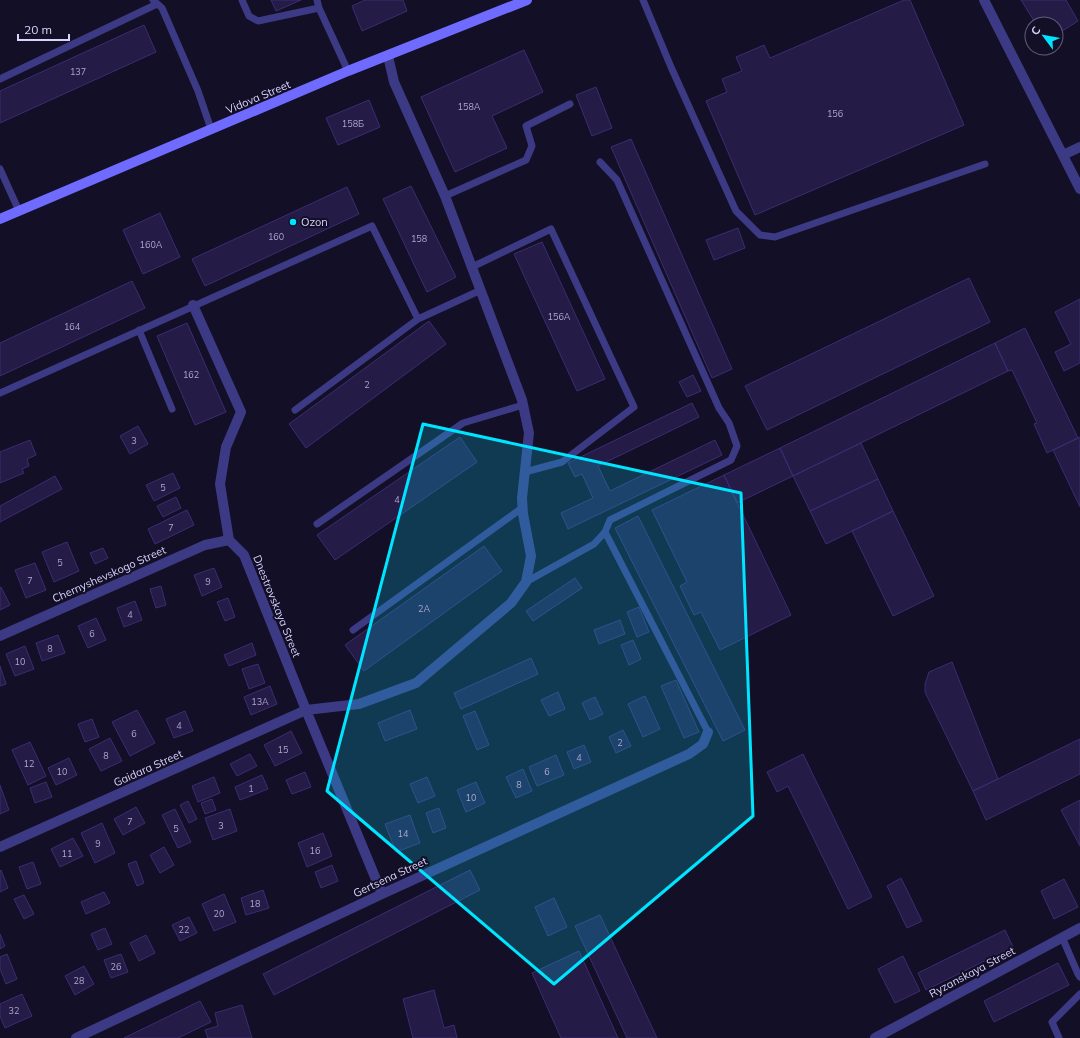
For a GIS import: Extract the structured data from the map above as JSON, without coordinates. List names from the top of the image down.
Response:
{
  "streets": {
    "street": [
      "Vidova Street",
      "Chernyshevskogo Street",
      "Dnestrovskaya Street",
      "Gaidara Street",
      "Gertsena Street",
      "Ryzanskaya Street"
    ]
  },
  "crossings": [
    ["Chernyshevskogo Street", "Dnestrovskaya Street"],
    ["Dnestrovskaya Street", "Gaidara Street"],
    ["Dnestrovskaya Street", "Gertsena Street"]
  ],
  "places": ["Ozon"],
  "house_numbers": [
    "137",
    "158А",
    "156",
    "158Б",
    "160",
    "158",
    "160А",
    "156А",
    "164",
    "162",
    "2",
    "3",
    "5",
    "4",
    "7",
    "5",
    "7",
    "9",
    "2А",
    "4",
    "6",
    "8",
    "10",
    "13А",
    "4",
    "6",
    "2",
    "15",
    "8",
    "4",
    "12",
    "10",
    "6",
    "8",
    "1",
    "10",
    "7",
    "3",
    "5",
    "14",
    "9",
    "16",
    "11",
    "18",
    "20",
    "22",
    "26",
    "28",
    "32"
  ],
  "scale_bar": "20 m",
  "north": "top left"
}
